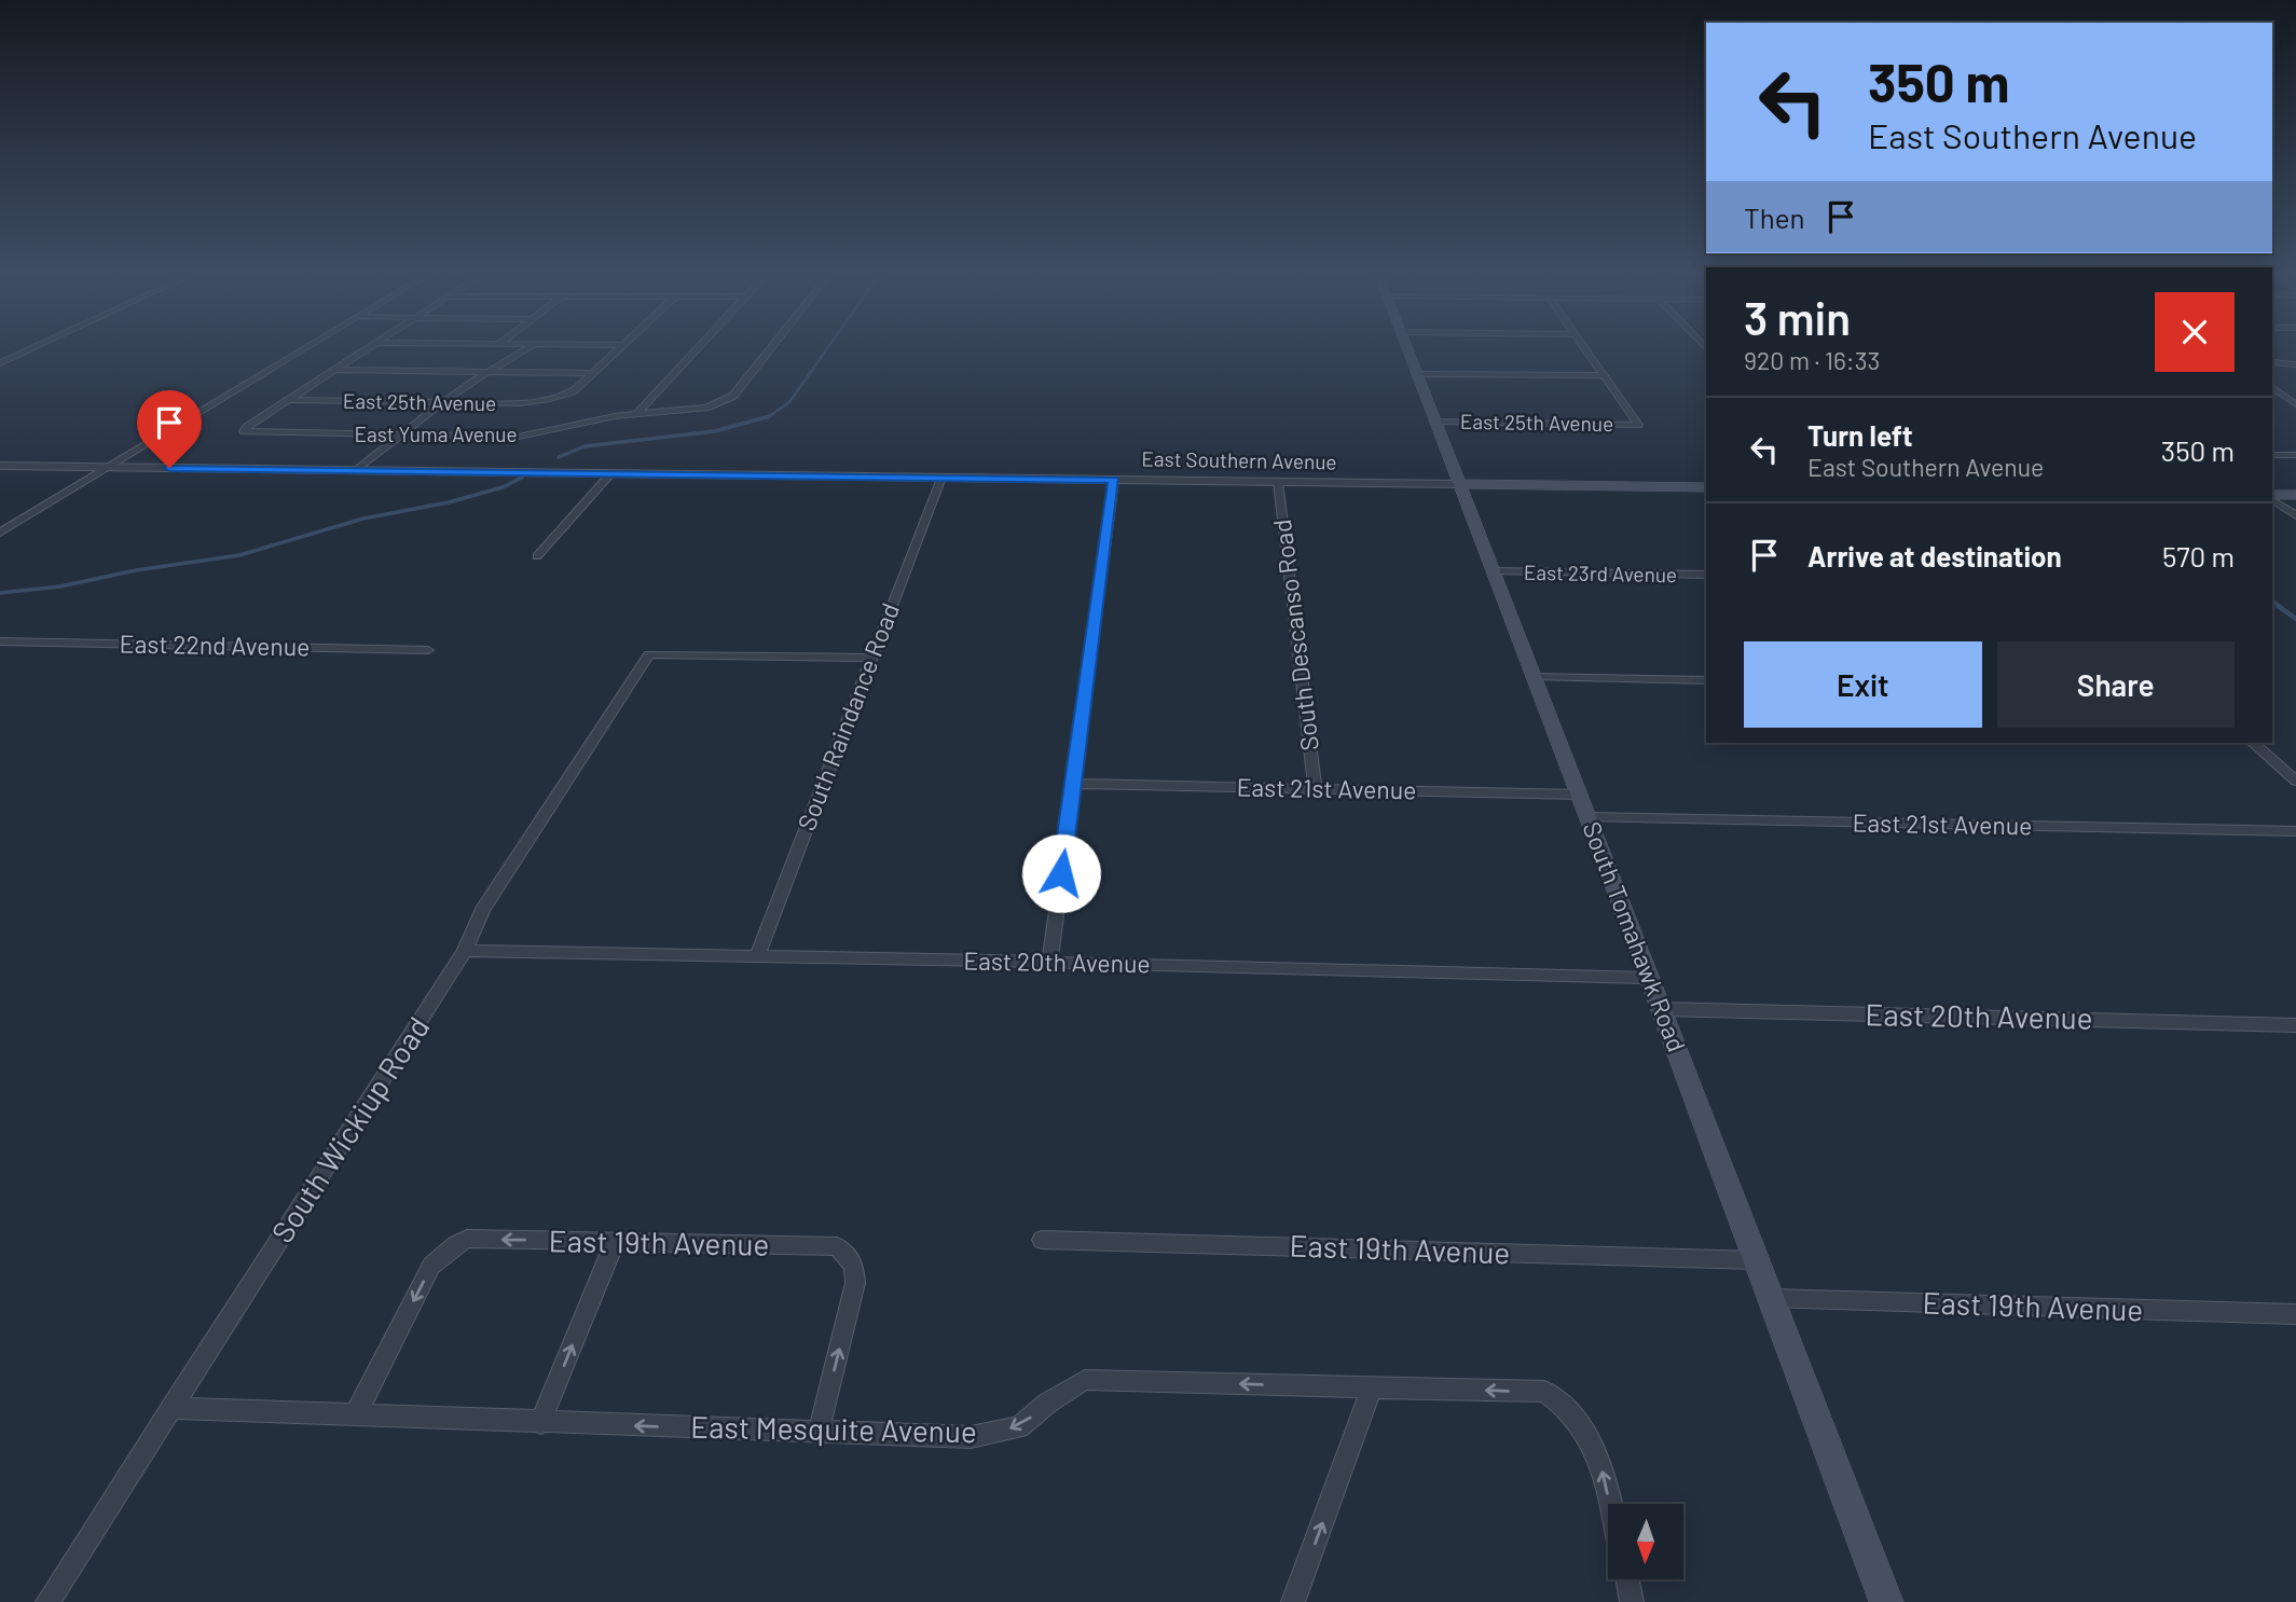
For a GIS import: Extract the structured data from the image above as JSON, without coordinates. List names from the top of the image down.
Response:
{
  "streets": {
    "main road": ["East Southern Avenue", "South Tomahawk Road"],
    "street": [
      "East 25th Avenue",
      "East Yuma Avenue",
      "East 23rd Avenue",
      "South Descanso Road",
      "East 22nd Avenue",
      "South Raindance Road",
      "East 21st Avenue",
      "East 20th Avenue",
      "South Wickiup Road",
      "East 19th Avenue",
      "East Mesquite Avenue"
    ]
  },
  "crossings": [
    ["East 25th Avenue", "East Yuma Avenue"],
    ["East 25th Avenue", "South Tomahawk Road"],
    ["East Southern Avenue", "South Descanso Road"],
    ["East Southern Avenue", "South Raindance Road"],
    ["East Southern Avenue", "South Tomahawk Road"],
    ["East 23rd Avenue", "South Tomahawk Road"],
    ["South Descanso Road", "East 21st Avenue"],
    ["South Raindance Road", "East 20th Avenue"],
    ["South Raindance Road", "South Wickiup Road"],
    ["East 21st Avenue", "South Tomahawk Road"],
    ["South Tomahawk Road", "East 20th Avenue"],
    ["South Tomahawk Road", "East 19th Avenue"],
    ["East 20th Avenue", "South Wickiup Road"],
    ["South Wickiup Road", "East Mesquite Avenue"],
    ["East 19th Avenue", "East Mesquite Avenue"]
  ],
  "one_way": ["East Mesquite Avenue"],
  "north": "bottom",
  "page": {
    "turn": ["350 m", "East Southern Avenue"],
    "then": "Then",
    "heading": ["3 min", "920 m · 16:33"],
    "list": [
      {
        "name": "Turn left",
        "note": "East Southern Avenue",
        "value": "350 m"
      },
      {
        "name": "Arrive at destination",
        "value": "570 m"
      }
    ],
    "buttons": ["Exit", "Share"]
  }
}
